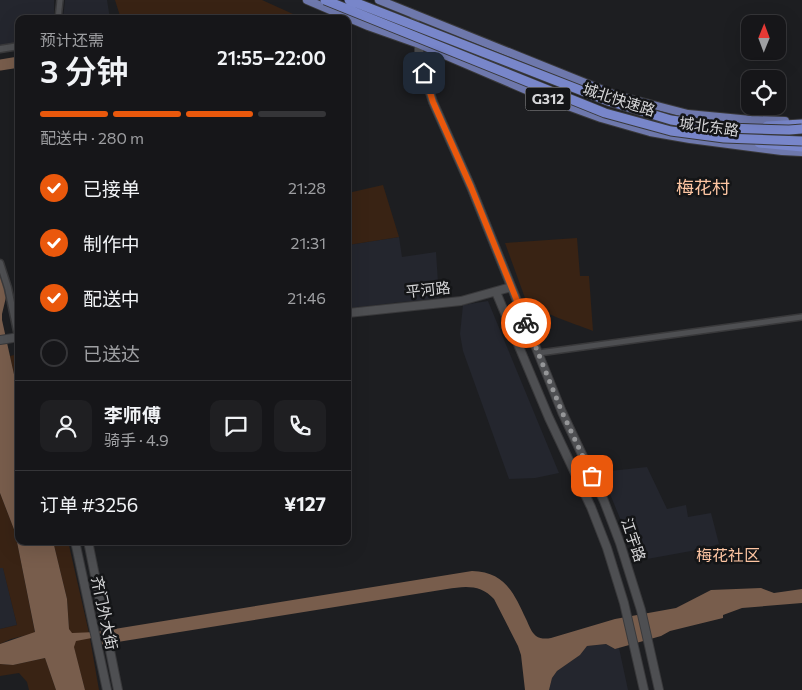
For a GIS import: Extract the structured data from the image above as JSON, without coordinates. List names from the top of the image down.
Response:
{
  "streets": {
    "highway": ["城北快速路"],
    "main road": [
      "G312",
      "城北东路",
      "平河路",
      "江宇路",
      "齐门外大街"
    ]
  },
  "crossings": [
    ["城北东路", "江宇路"],
    ["平河路", "江宇路"]
  ],
  "districts": ["梅花村", "梅花社区"],
  "north": "top",
  "page": {
    "heading": ["3 分钟", "预计还需", "21:55–22:00"],
    "panel": [
      "李师傅",
      "骑手 · 4.9",
      "订单 #3256",
      "¥127"
    ],
    "bar": "配送中 · 280 m",
    "list": [
      ["已接单", "21:28"],
      ["制作中", "21:31"],
      ["配送中", "21:46"],
      "已送达"
    ]
  }
}
